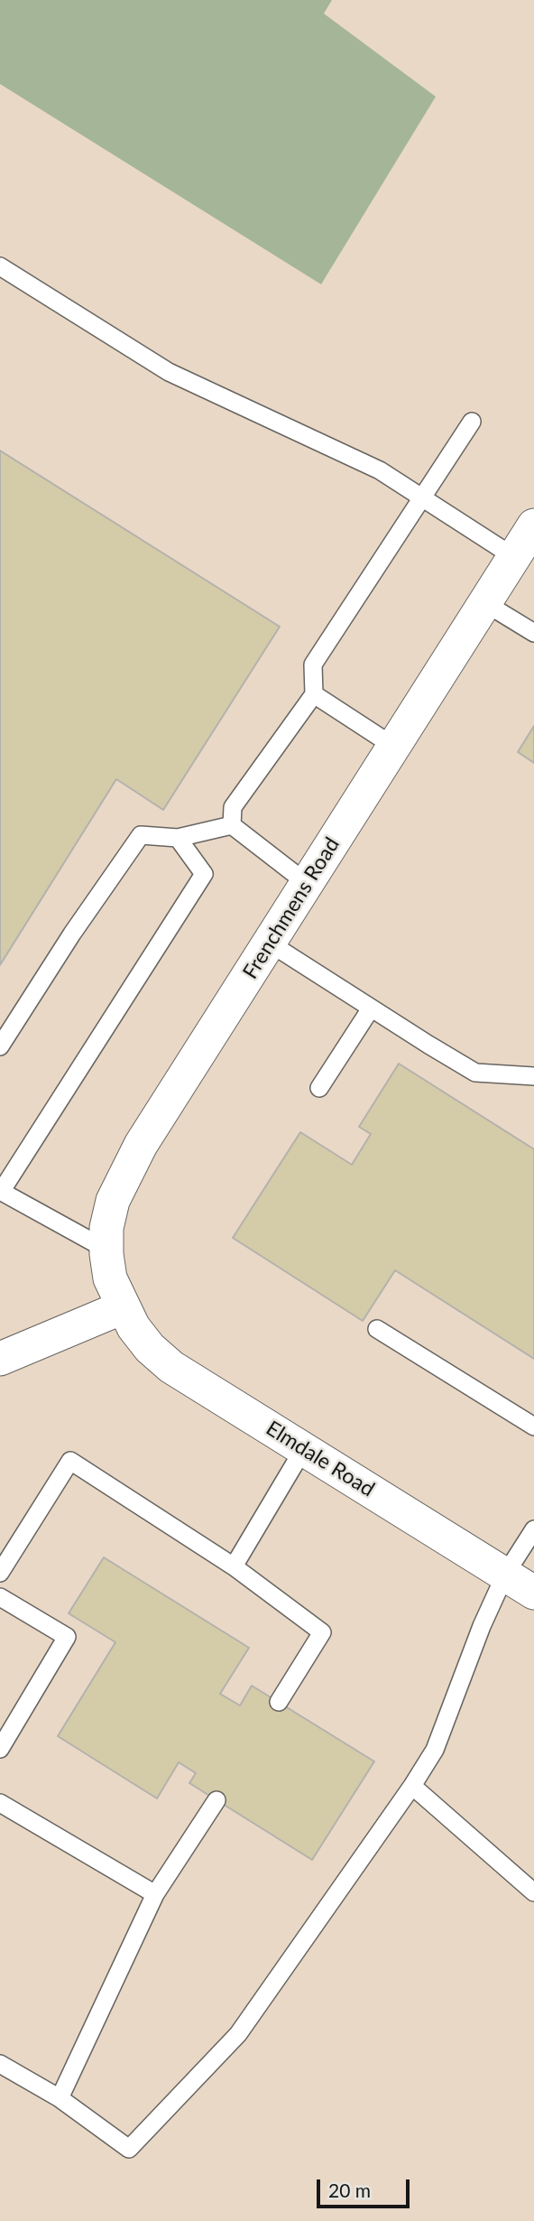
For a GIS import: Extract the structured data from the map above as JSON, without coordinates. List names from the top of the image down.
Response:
{
  "streets": {
    "street": ["Frenchmens Road", "Elmdale Road"]
  },
  "crossings": [
    ["Frenchmens Road", "Elmdale Road"]
  ],
  "scale_bar": "20 m"
}
